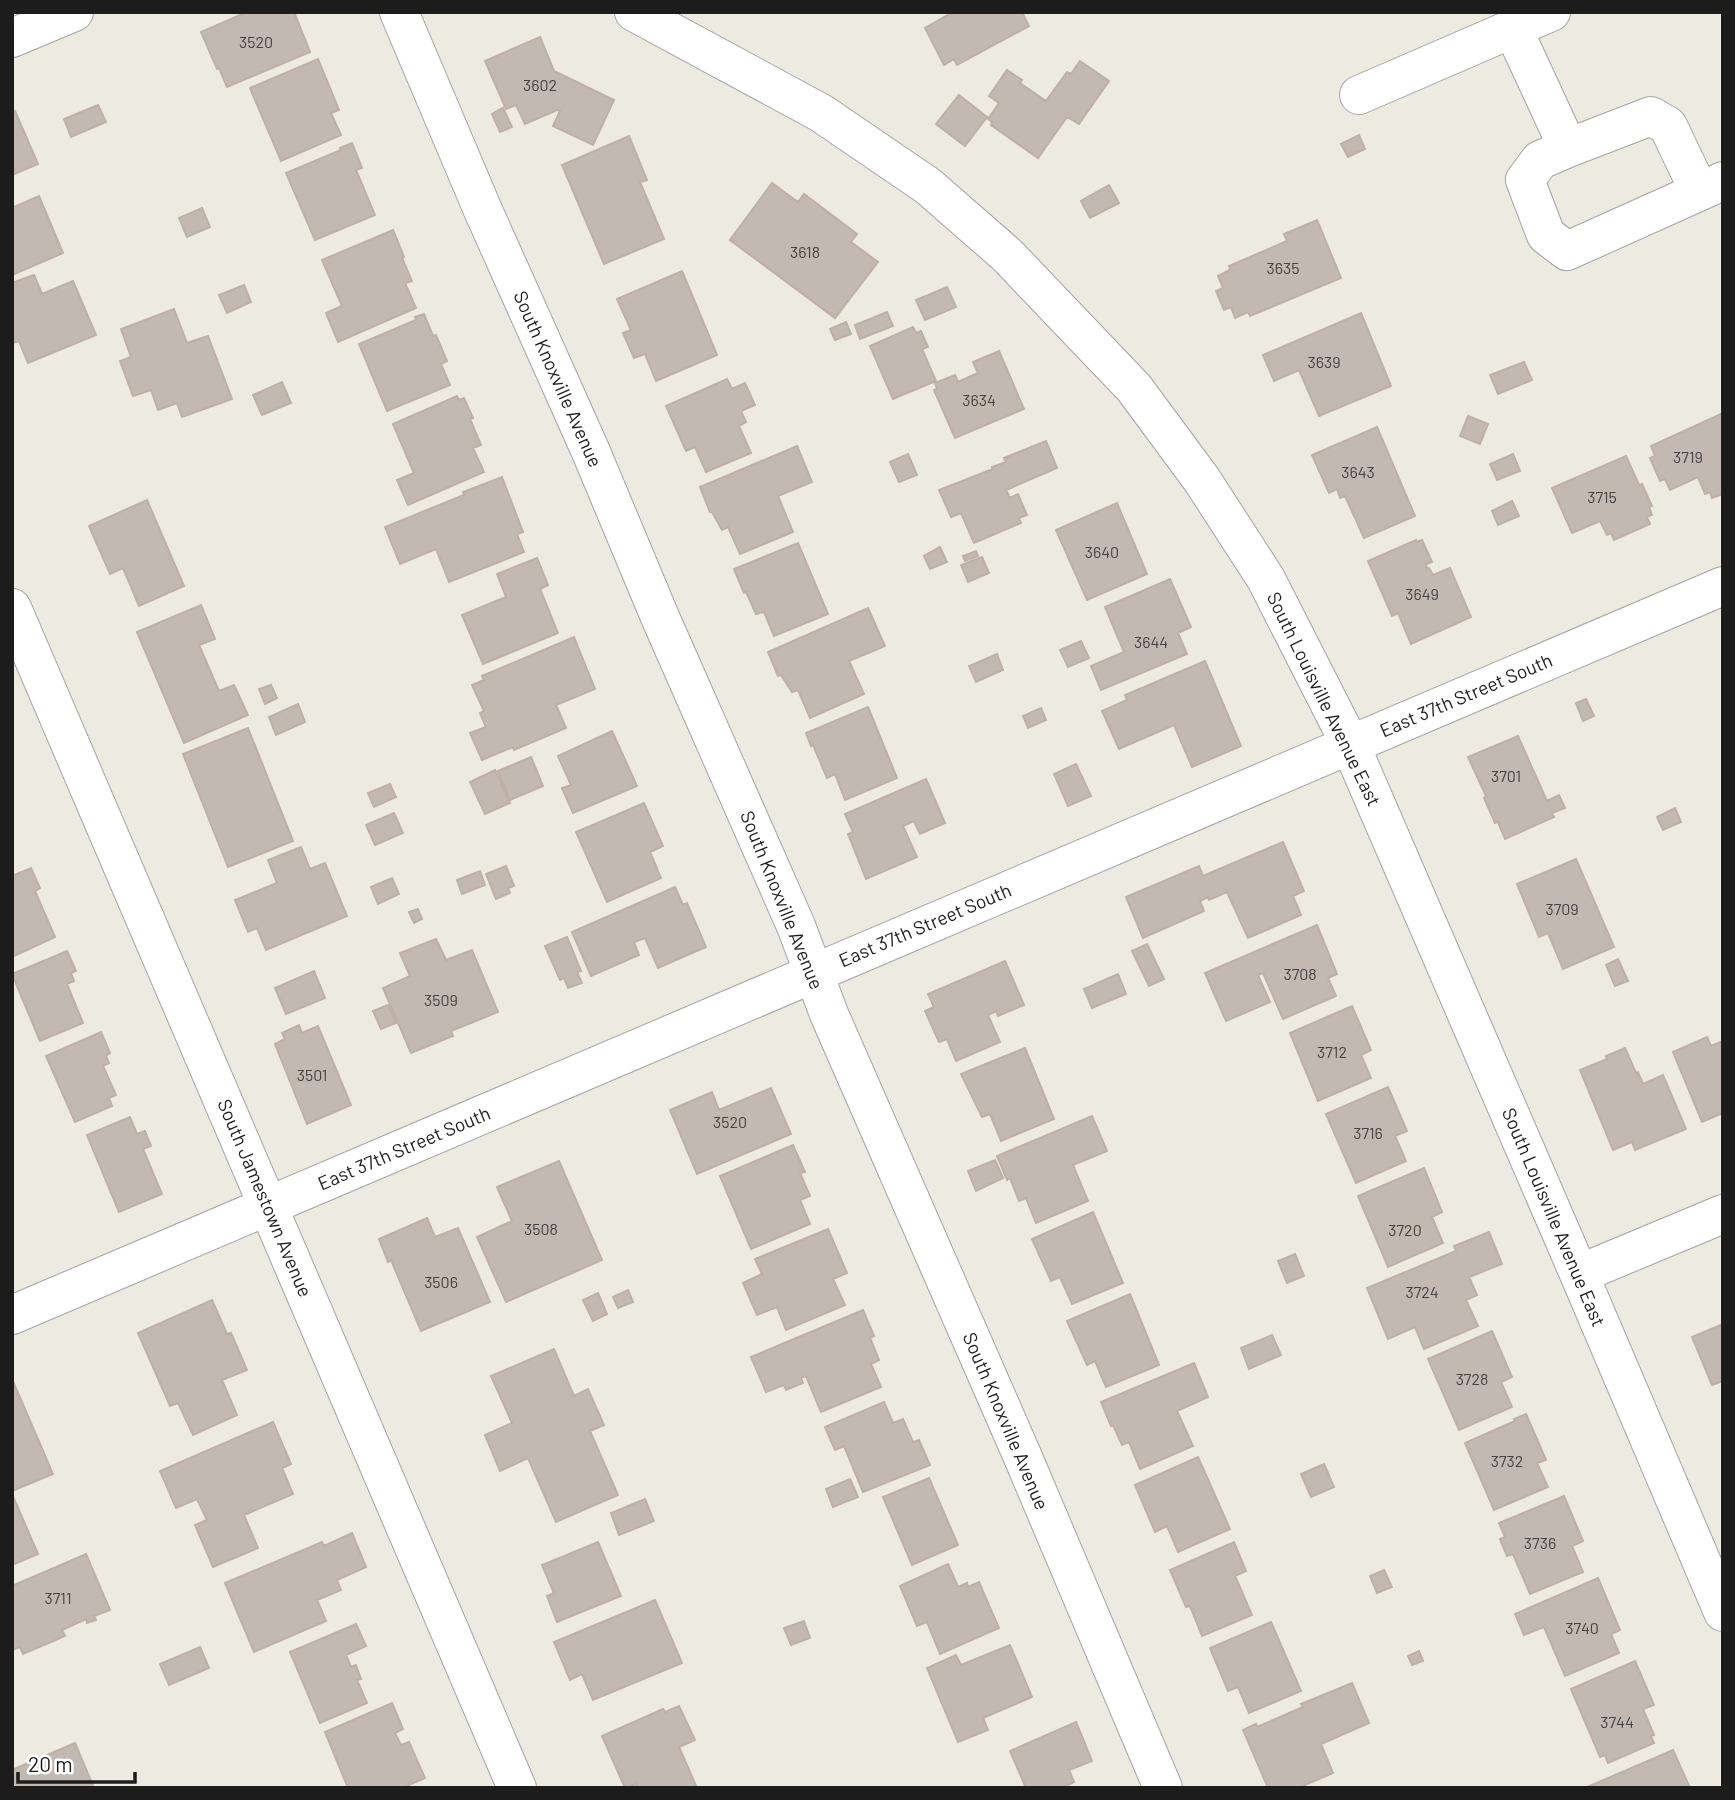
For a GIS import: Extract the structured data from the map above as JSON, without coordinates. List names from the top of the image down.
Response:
{
  "streets": {
    "street": [
      "South Knoxville Avenue",
      "East 37th Street South",
      "South Louisville Avenue East",
      "South Jamestown Avenue"
    ]
  },
  "crossings": [
    ["South Knoxville Avenue", "East 37th Street South"],
    ["East 37th Street South", "South Louisville Avenue East"],
    ["East 37th Street South", "South Jamestown Avenue"]
  ],
  "house_numbers": [
    "3520",
    "3602",
    "3618",
    "3635",
    "3639",
    "3634",
    "3719",
    "3643",
    "3715",
    "3640",
    "3649",
    "3644",
    "3701",
    "3709",
    "3708",
    "3509",
    "3712",
    "3501",
    "3520",
    "3716",
    "3508",
    "3720",
    "3506",
    "3724",
    "3728",
    "3732",
    "3736",
    "3711",
    "3740",
    "3744"
  ],
  "scale_bar": "20 m"
}
